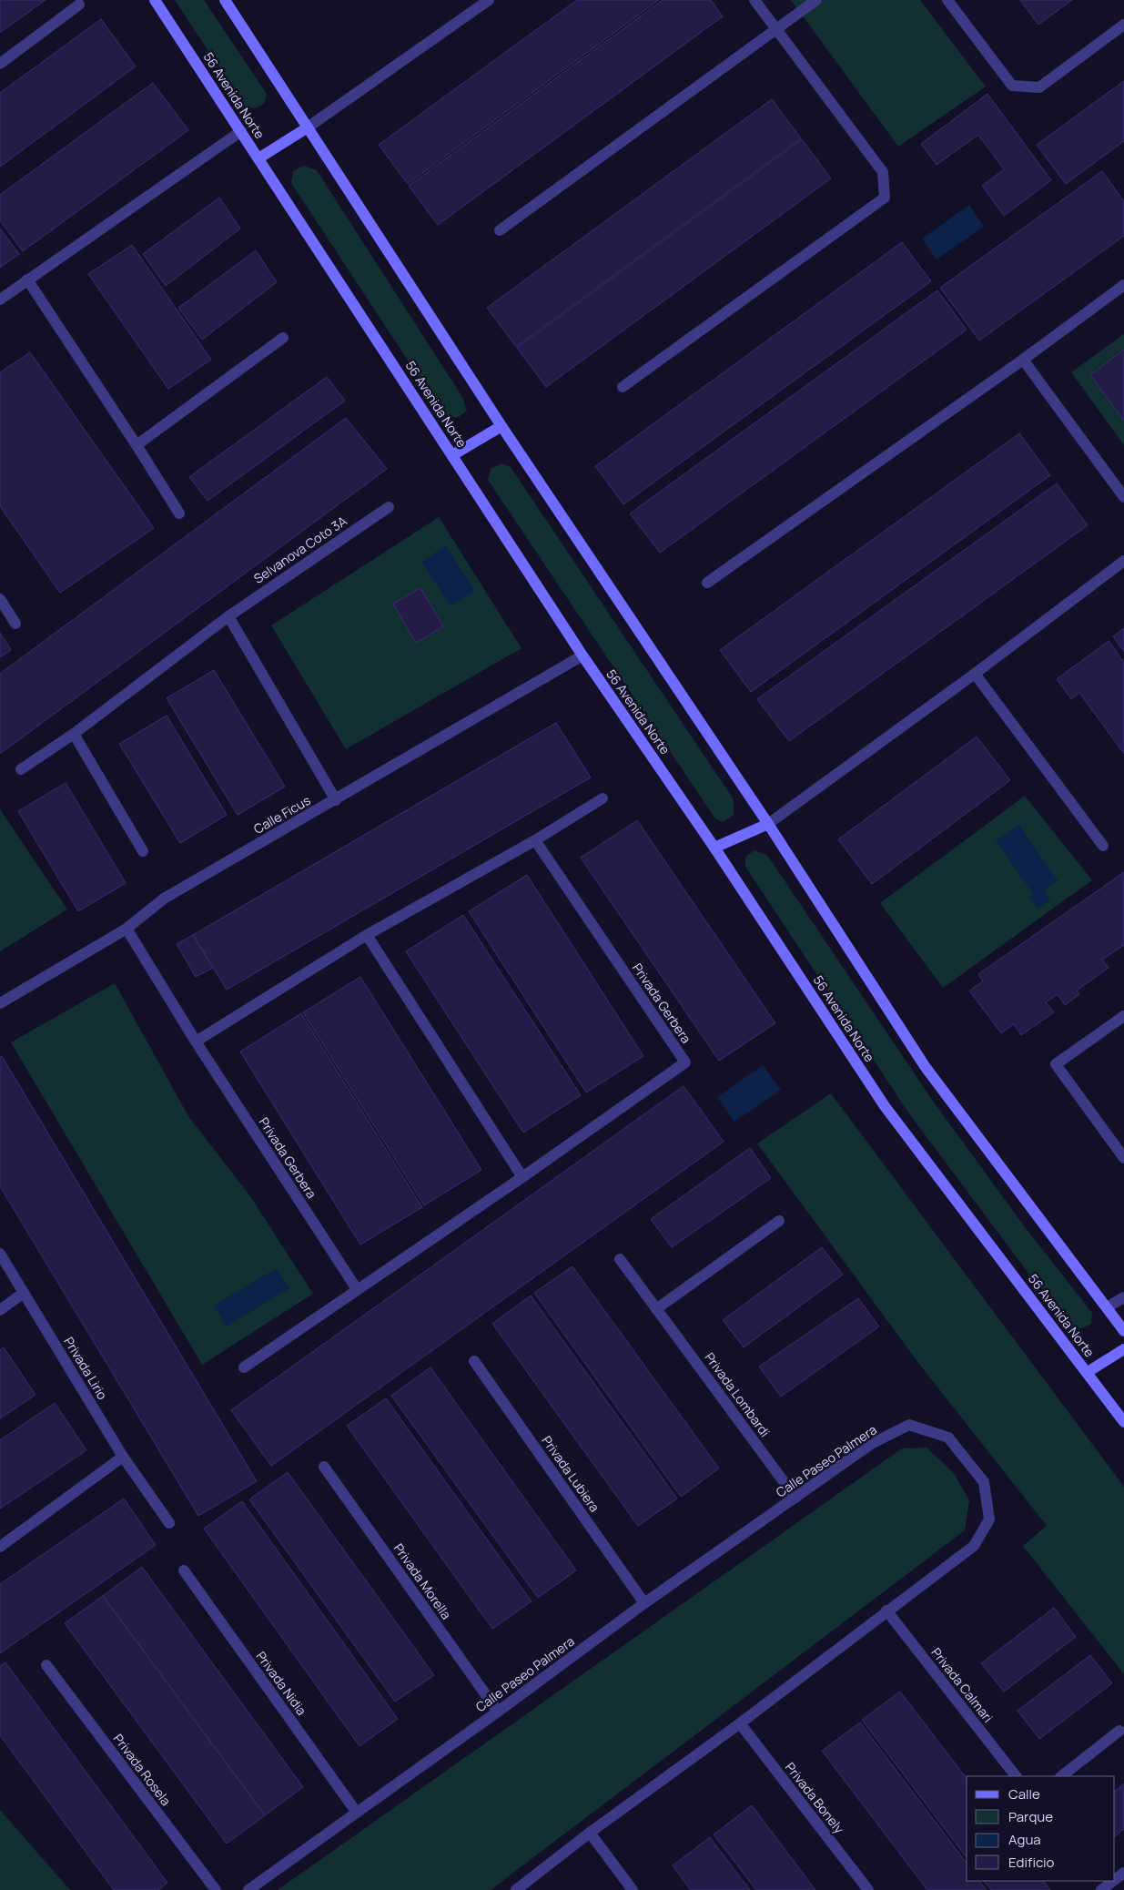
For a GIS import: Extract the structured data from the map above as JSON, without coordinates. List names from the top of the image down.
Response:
{
  "streets": {
    "main road": ["56 Avenida Norte"],
    "street": [
      "Selvanova Coto 3A",
      "Calle Ficus",
      "Privada Gerbera",
      "Privada Lirio",
      "Privada Lombardi",
      "Calle Paseo Palmera",
      "Privada Lubiera",
      "Privada Morella",
      "Privada Nidia",
      "Privada Calmari",
      "Privada Rosela",
      "Privada Bonely"
    ]
  },
  "crossings": [
    ["56 Avenida Norte", "Calle Ficus"],
    ["Calle Ficus", "Privada Gerbera"],
    ["Privada Lombardi", "Calle Paseo Palmera"],
    ["Calle Paseo Palmera", "Privada Lubiera"],
    ["Calle Paseo Palmera", "Privada Morella"],
    ["Calle Paseo Palmera", "Privada Nidia"],
    ["Calle Paseo Palmera", "Privada Calmari"],
    ["Calle Paseo Palmera", "Privada Bonely"]
  ],
  "legend": [
    "Calle",
    "Parque",
    "Agua",
    "Edificio"
  ]
}
